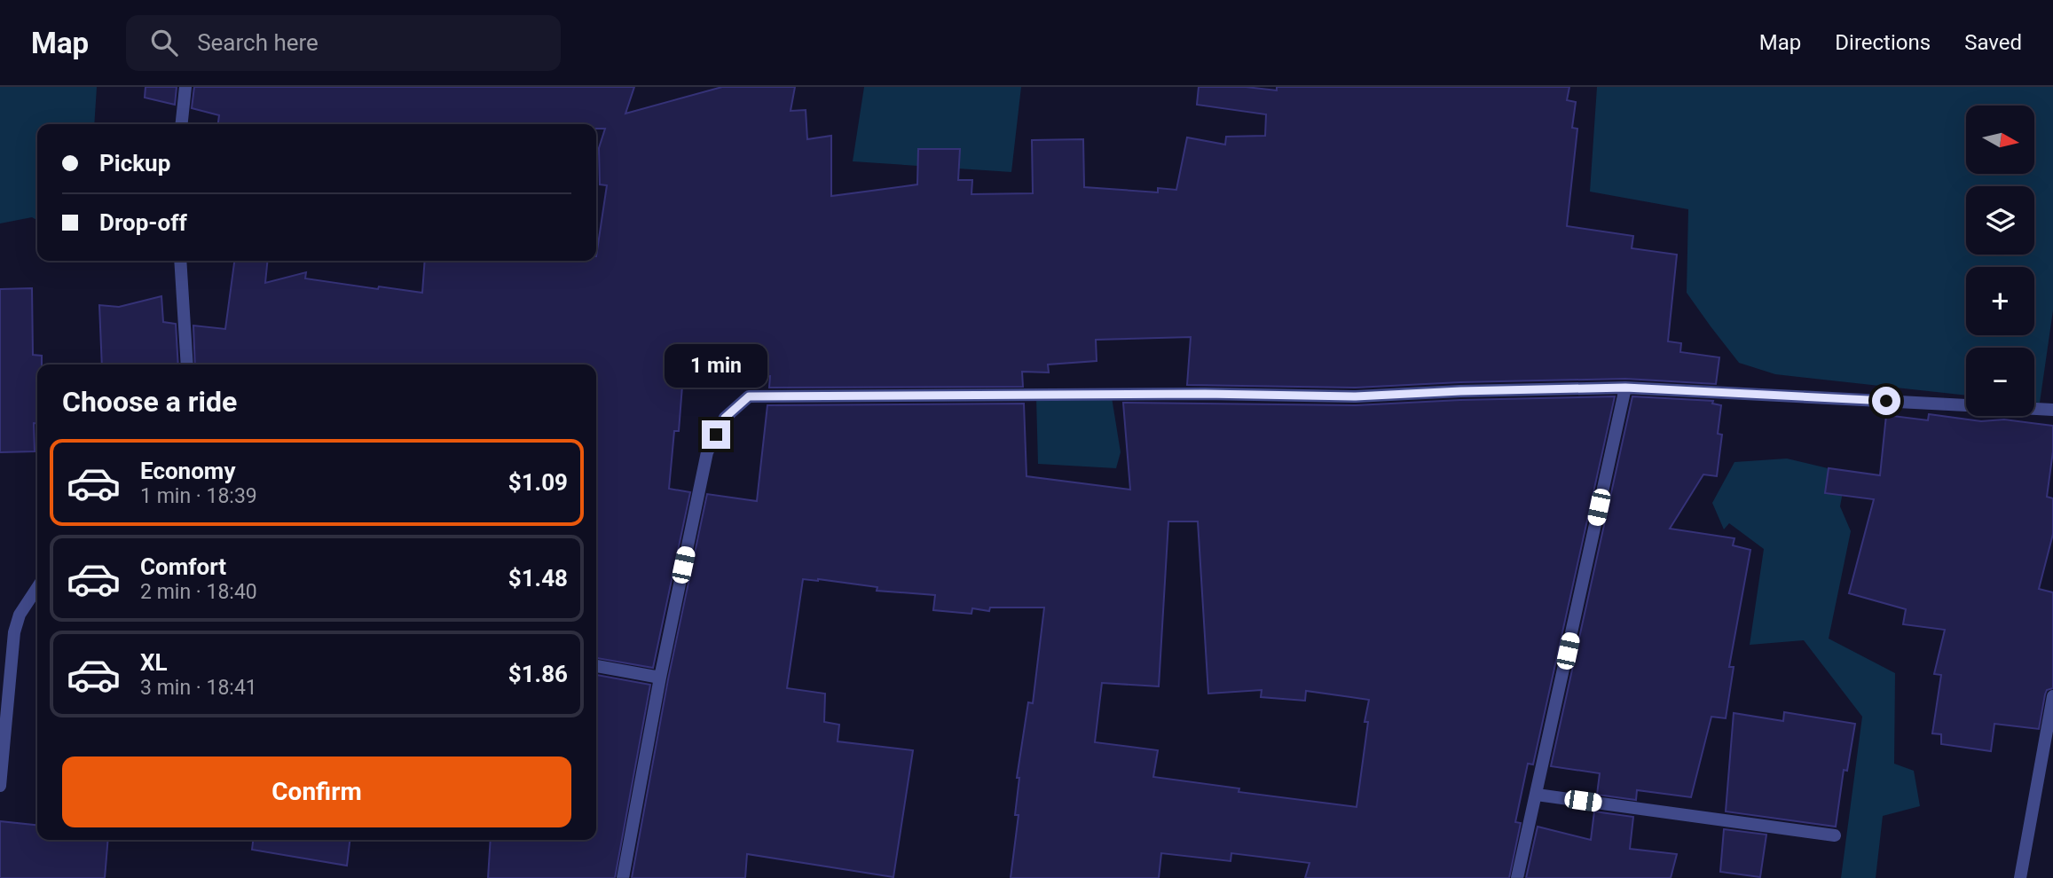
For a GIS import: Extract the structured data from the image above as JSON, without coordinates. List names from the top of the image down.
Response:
{
  "north": "right",
  "page": {
    "header": "Map",
    "search": "Search here",
    "nav": ["Map", "Directions", "Saved"],
    "map_buttons": ["+", "−"],
    "banner": ["Pickup", "Drop-off"],
    "bubble": "1 min",
    "heading": "Choose a ride",
    "list": [
      {
        "name": "Economy",
        "note": "1 min · 18:39",
        "value": "$1.09"
      },
      {
        "name": "Comfort",
        "note": "2 min · 18:40",
        "value": "$1.48"
      },
      {
        "name": "XL",
        "note": "3 min · 18:41",
        "value": "$1.86"
      }
    ],
    "buttons": "Confirm"
  }
}
